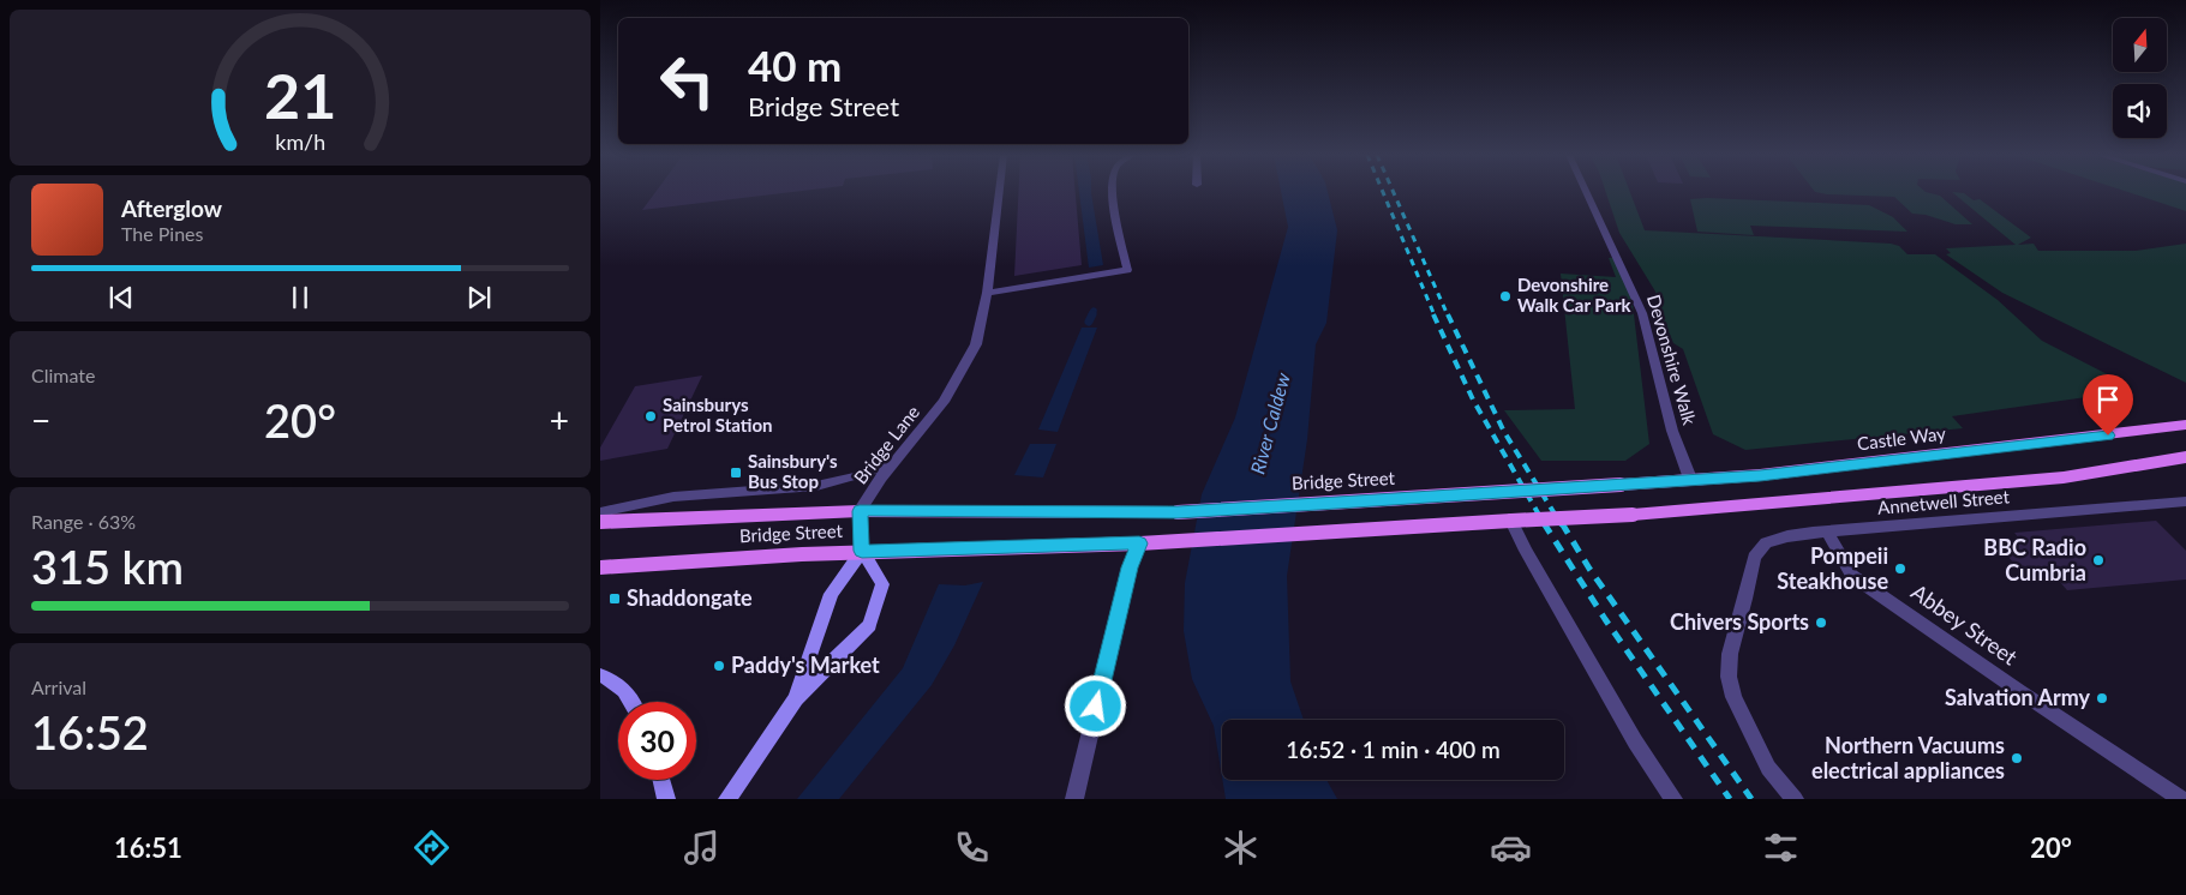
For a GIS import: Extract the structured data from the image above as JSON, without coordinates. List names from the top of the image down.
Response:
{
  "streets": {
    "main road": ["Castle Way", "Bridge Street"],
    "street": [
      "Devonshire Walk",
      "Bridge Lane",
      "Annetwell Street",
      "Abbey Street"
    ]
  },
  "crossings": [
    ["Devonshire Walk", "Castle Way"],
    ["Castle Way", "Bridge Street"],
    ["Bridge Lane", "Bridge Street"],
    ["Annetwell Street", "Abbey Street"]
  ],
  "water": ["River Caldew"],
  "places": {
    "other": [
      "Devonshire Walk Car Park",
      "Sainsburys Petrol Station",
      "BBC Radio Cumbria",
      "Pompeii Steakhouse",
      "Chivers Sports",
      "Paddy's Market",
      "Salvation Army",
      "Northern Vacuums electrical appliances"
    ],
    "transit": ["Sainsbury's Bus Stop", "Shaddongate"]
  },
  "north": "top",
  "page": {
    "turn": ["40 m", "Bridge Street"],
    "song": ["Afterglow", "The Pines"],
    "tile": [
      "Climate",
      ["Range · 63%", "315 km"],
      ["Arrival", "16:52"]
    ],
    "heat": ["−", "20°", "+"],
    "limit": "30",
    "trip": "16:52 · 1 min · 400 m",
    "tabs": ["16:51", "20°"],
    "gauge": ["21", "km/h"]
  }
}
